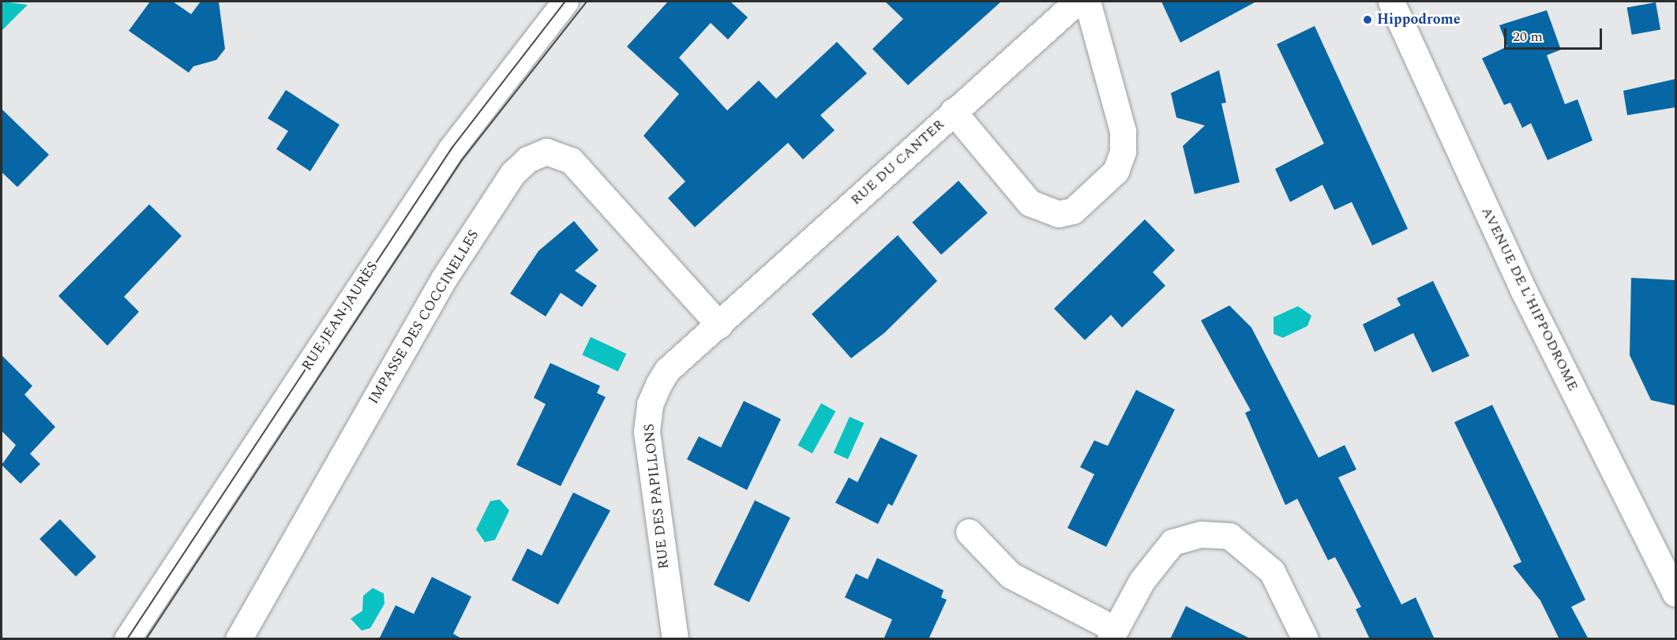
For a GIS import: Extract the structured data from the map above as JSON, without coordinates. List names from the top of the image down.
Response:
{
  "streets": {
    "street": [
      "RUE DU CANTER",
      "AVENUE DE L'HIPPODROME",
      "RUE JEAN JAURÈS",
      "IMPASSE DES COCCINELLES",
      "RUE DES PAPILLONS"
    ]
  },
  "crossings": [
    ["RUE DU CANTER", "IMPASSE DES COCCINELLES"],
    ["RUE DU CANTER", "RUE DES PAPILLONS"],
    ["IMPASSE DES COCCINELLES", "RUE DES PAPILLONS"]
  ],
  "places": ["Hippodrome"],
  "scale_bar": "20 m"
}
